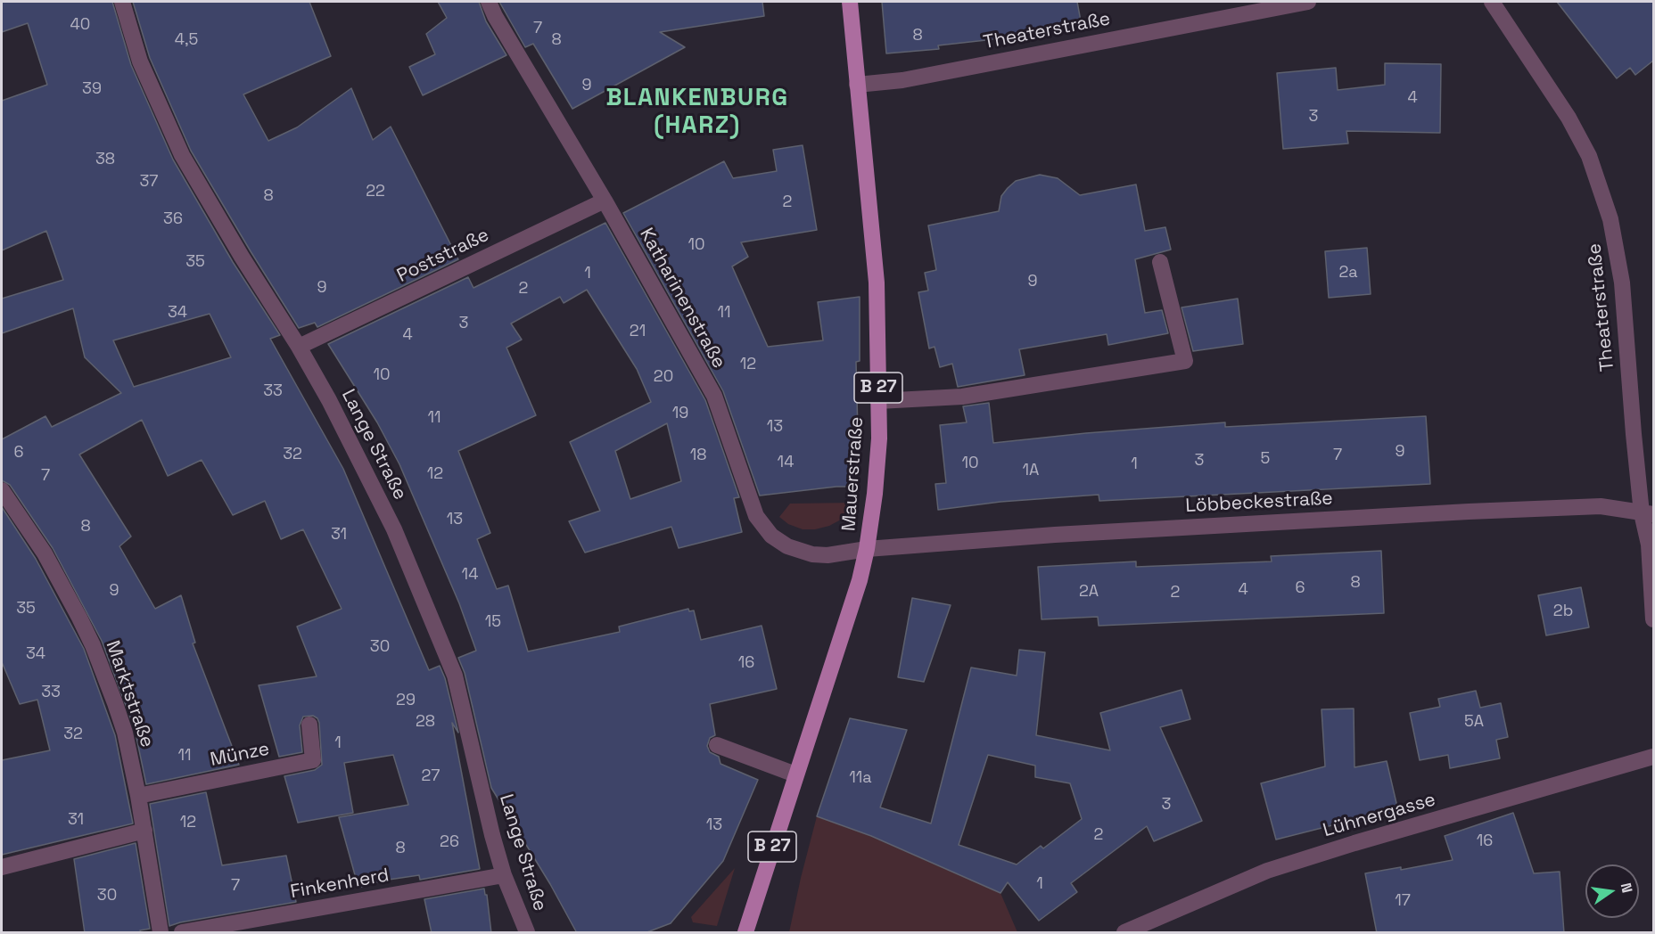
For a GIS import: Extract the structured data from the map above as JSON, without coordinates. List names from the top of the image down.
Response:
{
  "streets": {
    "main road": ["B 27", "Mauerstraße"],
    "street": [
      "Theaterstraße",
      "Poststraße",
      "Katharinenstraße",
      "Lange Straße",
      "Löbbeckestraße",
      "Marktstraße",
      "Münze",
      "Lühnergasse",
      "Finkenherd"
    ]
  },
  "crossings": [
    ["Theaterstraße", "Mauerstraße"],
    ["Theaterstraße", "Löbbeckestraße"],
    ["Poststraße", "Katharinenstraße"],
    ["Poststraße", "Lange Straße"],
    ["Katharinenstraße", "Mauerstraße"],
    ["Katharinenstraße", "Löbbeckestraße"],
    ["Lange Straße", "Finkenherd"],
    ["Mauerstraße", "Löbbeckestraße"],
    ["Marktstraße", "Münze"]
  ],
  "districts": ["BLANKENBURG (HARZ)"],
  "house_numbers": [
    "40",
    "7",
    "8",
    "4,5",
    "8",
    "9",
    "39",
    "4",
    "3",
    "38",
    "37",
    "22",
    "8",
    "2",
    "36",
    "10",
    "35",
    "2a",
    "1",
    "9",
    "9",
    "2",
    "34",
    "11",
    "3",
    "21",
    "4",
    "12",
    "10",
    "20",
    "33",
    "19",
    "11",
    "13",
    "9",
    "6",
    "32",
    "18",
    "7",
    "5",
    "3",
    "14",
    "10",
    "1",
    "1A",
    "12",
    "7",
    "13",
    "8",
    "31",
    "14",
    "8",
    "6",
    "4",
    "9",
    "2A",
    "2",
    "35",
    "2b",
    "15",
    "30",
    "34",
    "16",
    "33",
    "29",
    "28",
    "5A",
    "32",
    "1",
    "11",
    "27",
    "11a",
    "3",
    "31",
    "12",
    "13",
    "2",
    "16",
    "26",
    "8",
    "1",
    "7",
    "30",
    "17"
  ],
  "north": "right"
}
